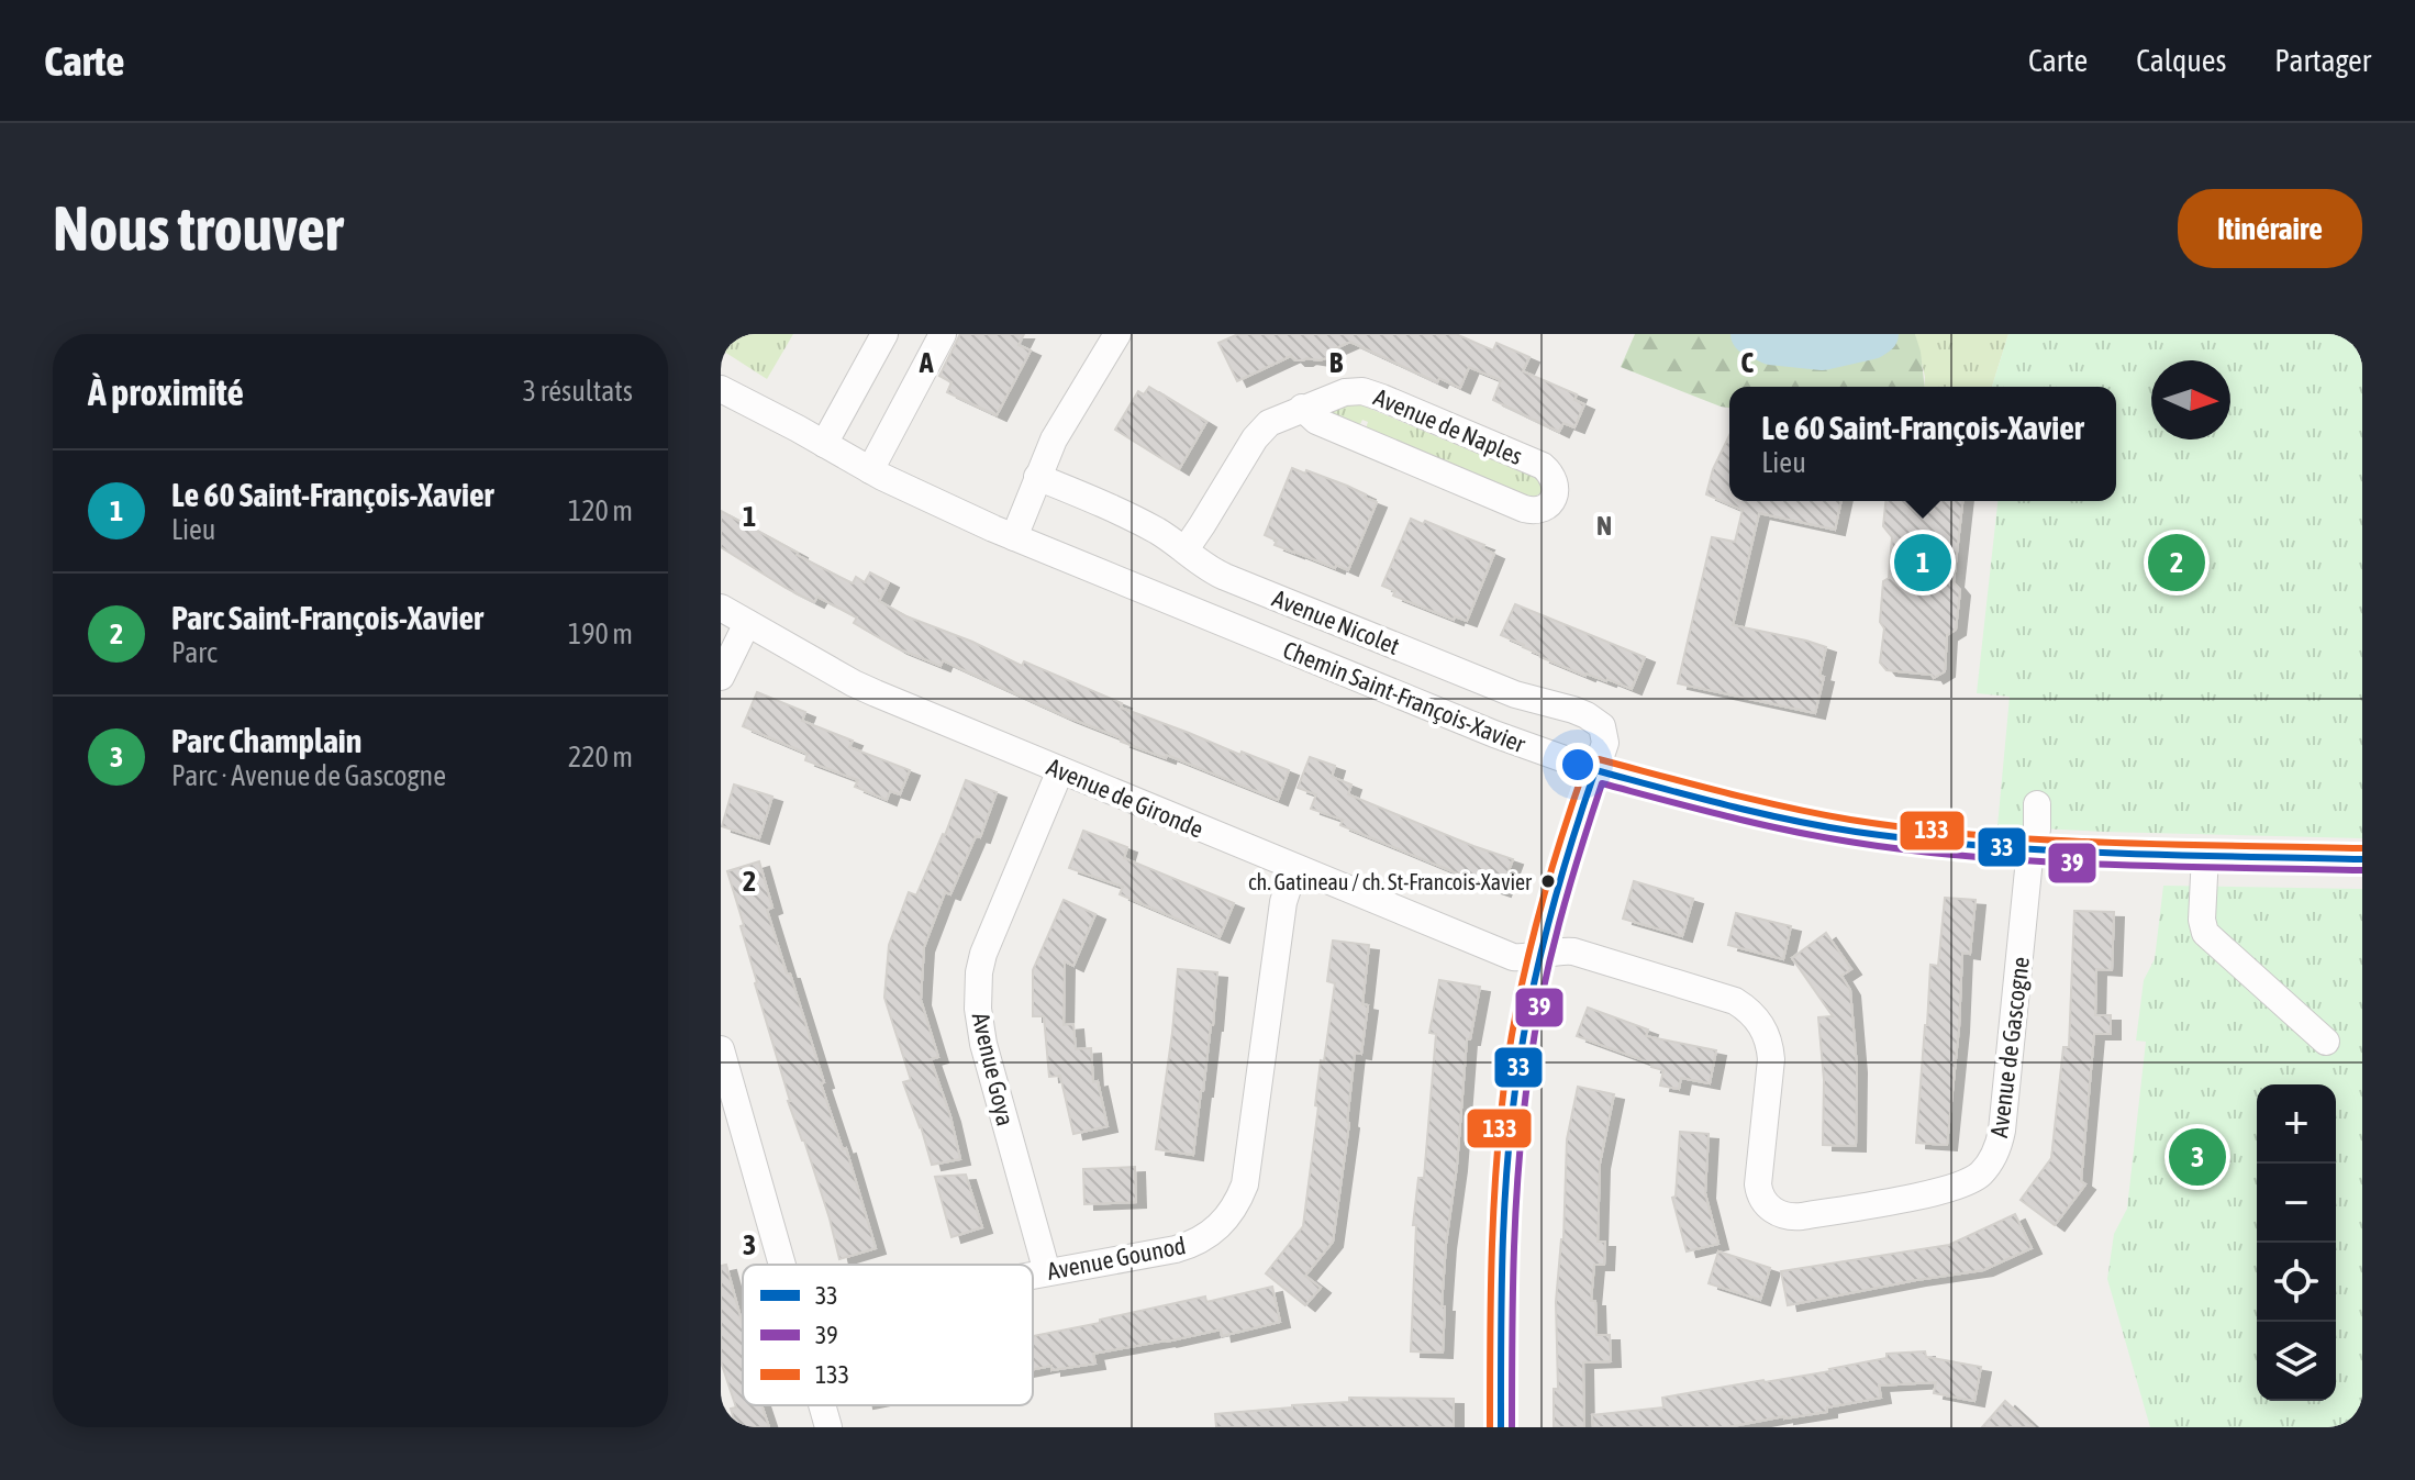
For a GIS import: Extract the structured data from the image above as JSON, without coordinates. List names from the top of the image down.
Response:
{
  "streets": {
    "street": [
      "Avenue de Naples",
      "Avenue Nicolet",
      "Chemin Saint-François-Xavier",
      "Avenue de Gironde",
      "Avenue de Gascogne",
      "Avenue Goya",
      "Avenue Gounod"
    ]
  },
  "crossings": [
    ["Avenue de Naples", "Avenue Nicolet"],
    ["Avenue Nicolet", "Chemin Saint-François-Xavier"],
    ["Chemin Saint-François-Xavier", "Avenue de Gascogne"],
    ["Avenue de Gironde", "Avenue de Gascogne"],
    ["Avenue de Gironde", "Avenue Goya"],
    ["Avenue de Gironde", "Avenue Gounod"],
    ["Avenue Goya", "Avenue Gounod"]
  ],
  "districts": ["N"],
  "places": ["ch. Gatineau / ch. St-Francois-Xavier"],
  "lines": ["transit line 133", "transit line 33", "transit line 39"],
  "legend": ["33", "39", "133"],
  "north": "right",
  "page": {
    "header": "Carte",
    "nav": ["Carte", "Calques", "Partager"],
    "buttons": "Itinéraire",
    "title": "Nous trouver",
    "heading": ["À proximité", "3 résultats"],
    "popup": ["Le 60 Saint-François-Xavier", "Lieu"],
    "list": [
      {
        "mark": "1",
        "name": "Le 60 Saint-François-Xavier",
        "note": "Lieu",
        "value": "120 m"
      },
      {
        "mark": "2",
        "name": "Parc Saint-François-Xavier",
        "note": "Parc",
        "value": "190 m"
      },
      {
        "mark": "3",
        "name": "Parc Champlain",
        "note": "Parc · Avenue de Gascogne",
        "value": "220 m"
      }
    ],
    "pins": ["1", "2", "3"],
    "map_buttons": ["+", "−"]
  },
  "grid": {
    "columns": ["A", "B", "C"],
    "rows": ["1", "2", "3"]
  }
}
